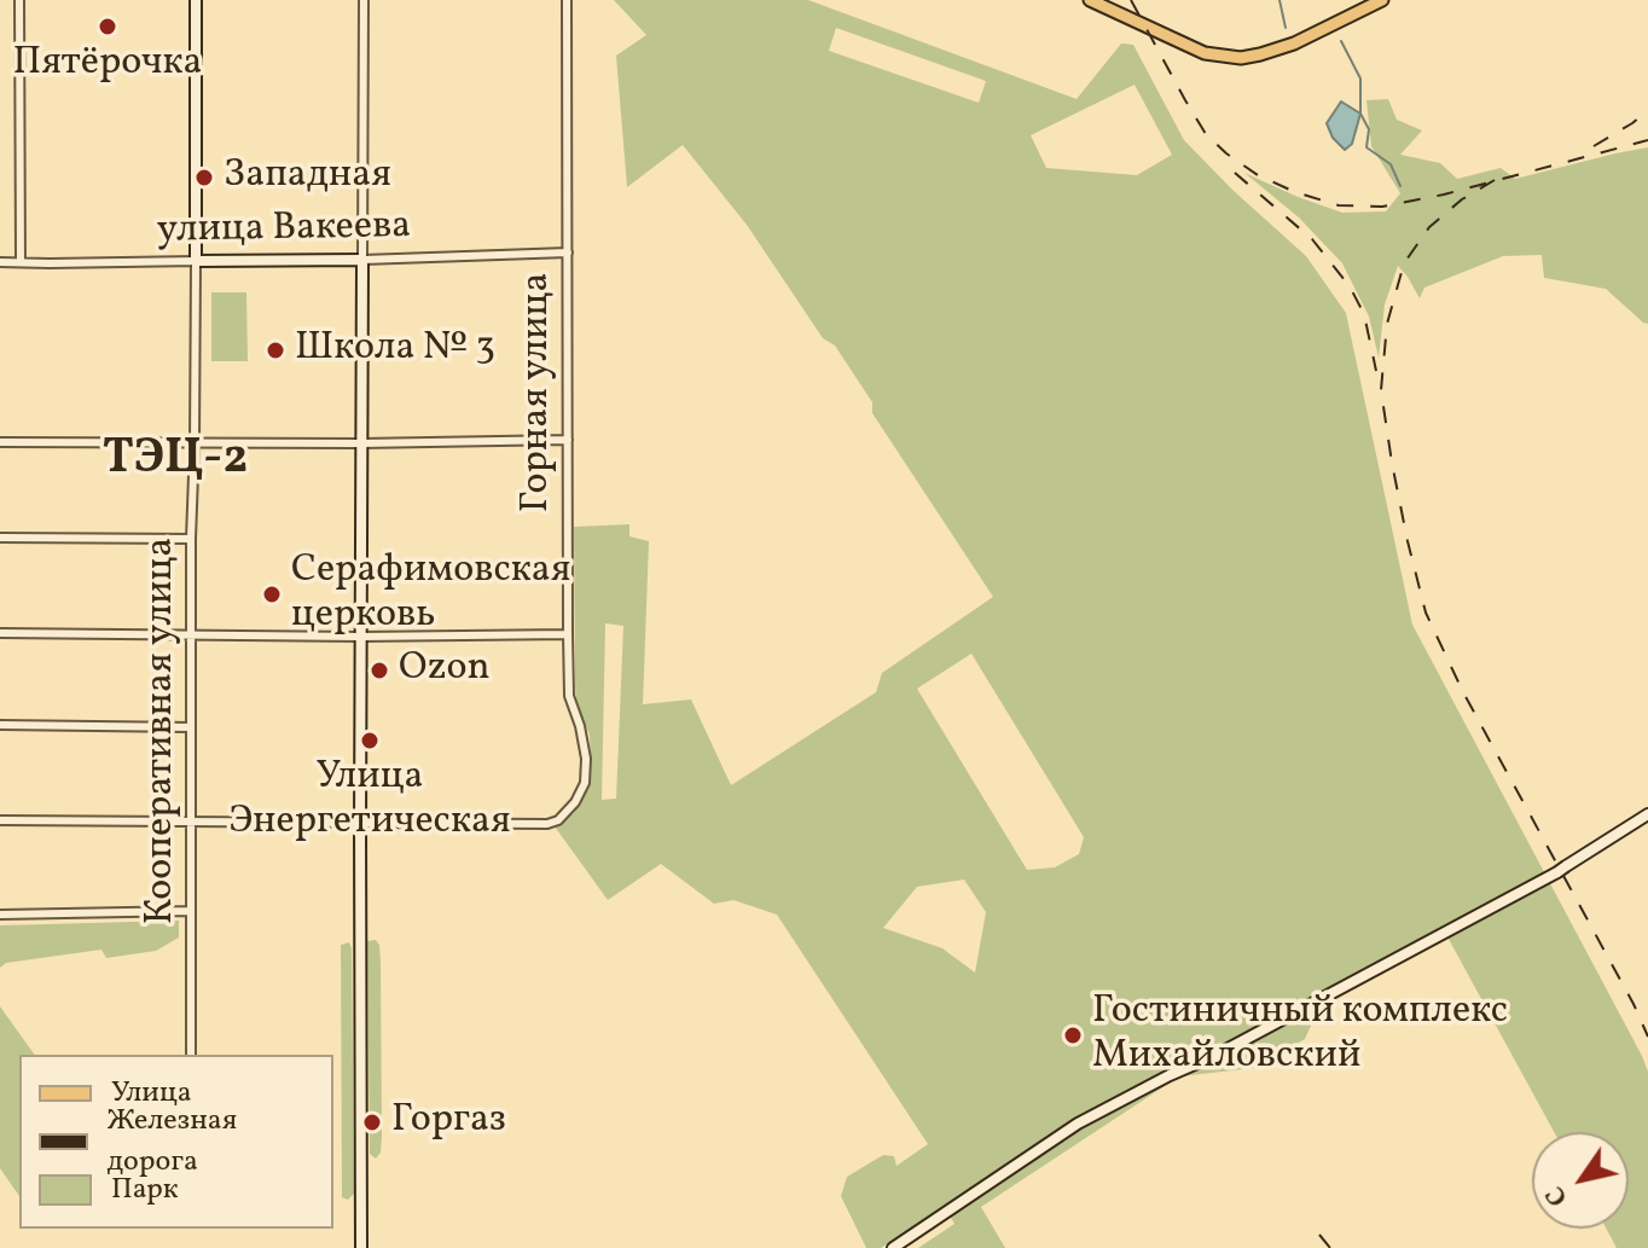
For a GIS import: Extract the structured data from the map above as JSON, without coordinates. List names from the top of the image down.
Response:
{
  "streets": {
    "street": ["улица Вакеева", "Горная улица", "Кооперативная улица"]
  },
  "crossings": [
    ["улица Вакеева", "Горная улица"],
    ["улица Вакеева", "Кооперативная улица"]
  ],
  "districts": ["ТЭЦ-2"],
  "places": [
    "Пятёрочка",
    "Западная",
    "Школа № 3",
    "Серафимовская церковь",
    "Ozon",
    "Улица Энергетическая",
    "Гостиничный комплекс Михайловский",
    "Горгаз"
  ],
  "legend": ["Улица", "Железная дорога", "Парк"],
  "north": "bottom left"
}
